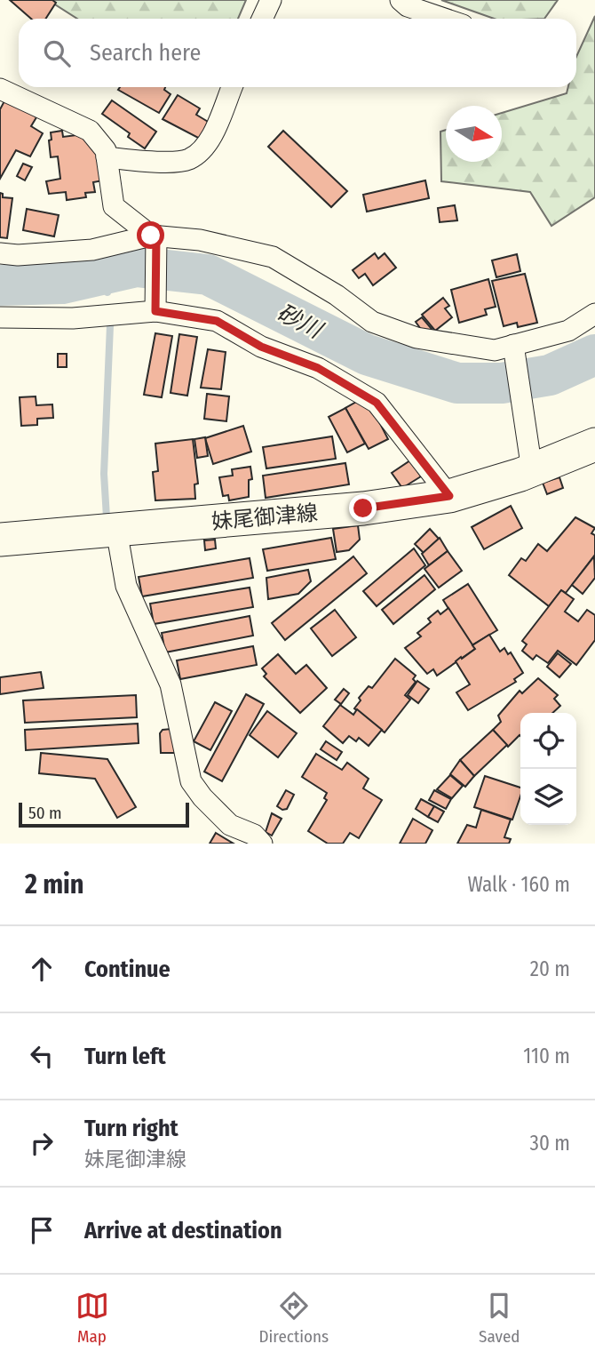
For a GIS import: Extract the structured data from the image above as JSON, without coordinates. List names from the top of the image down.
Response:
{
  "streets": {
    "main road": ["妹尾御津線"]
  },
  "water": ["砂川"],
  "scale_bar": "50 m",
  "north": "right",
  "page": {
    "search": "Search here",
    "scale": "50 m",
    "heading": ["2 min", "Walk · 160 m"],
    "list": [
      ["Continue", "20 m"],
      ["Turn left", "110 m"],
      ["Turn right", "妹尾御津線", "30 m"],
      "Arrive at destination"
    ],
    "nav": ["Map", "Directions", "Saved"]
  }
}
